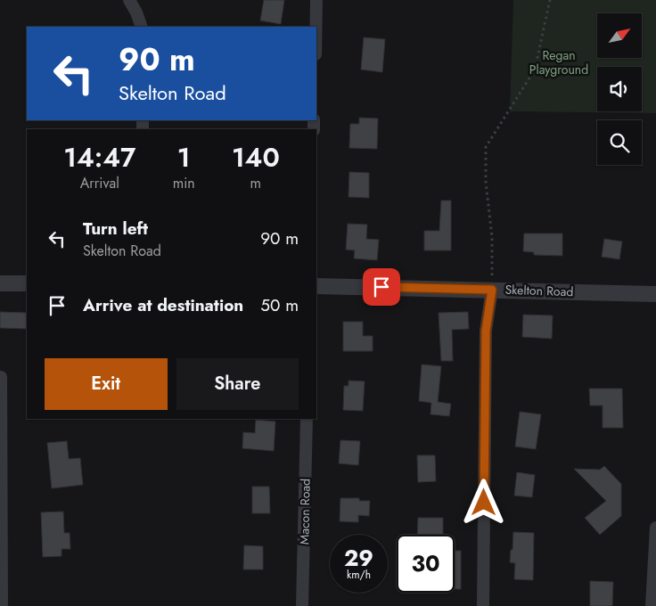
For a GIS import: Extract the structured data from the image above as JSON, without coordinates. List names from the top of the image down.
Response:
{
  "streets": {
    "street": ["Skelton Road", "Macon Road"]
  },
  "parks": ["Regan Playground"],
  "north": "top right",
  "page": {
    "turn": ["90 m", "Skelton Road"],
    "eta": [
      "14:47",
      "Arrival",
      "1",
      "min",
      "140",
      "m"
    ],
    "list": [
      {
        "name": "Turn left",
        "note": "Skelton Road",
        "value": "90 m"
      },
      {
        "name": "Arrive at destination",
        "value": "50 m"
      }
    ],
    "buttons": ["Exit", "Share"],
    "speed": "29 km/h",
    "limit": "30"
  }
}
